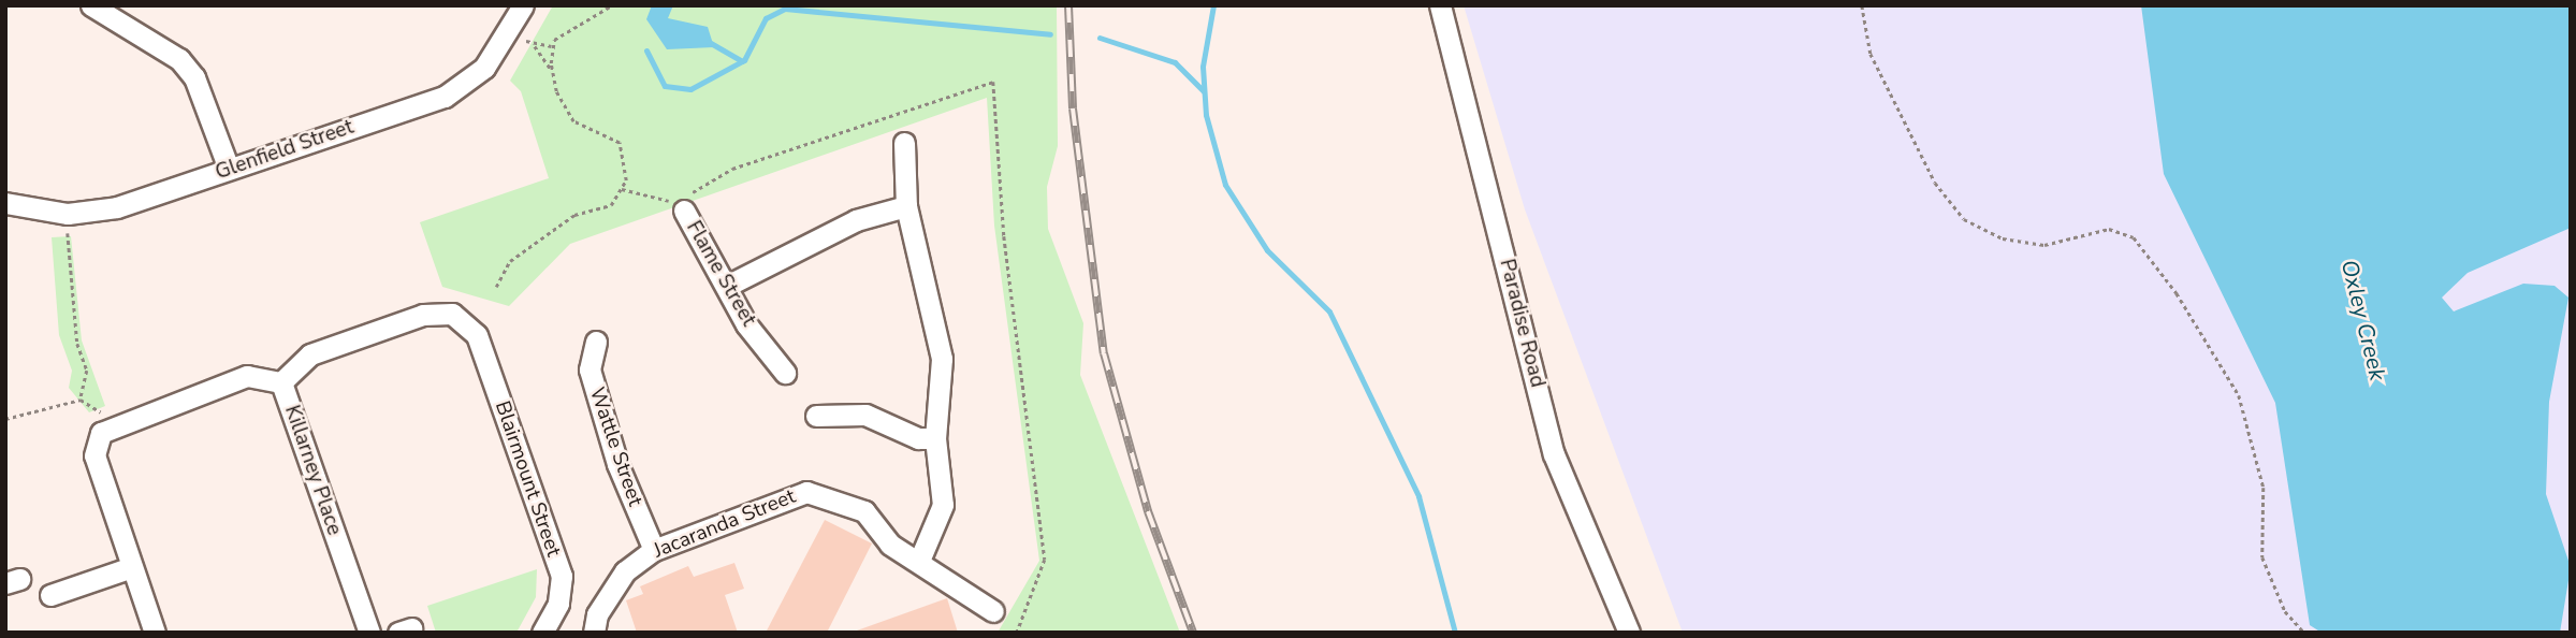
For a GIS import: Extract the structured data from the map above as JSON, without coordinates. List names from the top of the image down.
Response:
{
  "streets": {
    "street": [
      "Glenfield Street",
      "Flame Street",
      "Paradise Road",
      "Wattle Street",
      "Killarney Place",
      "Blairmount Street",
      "Jacaranda Street"
    ]
  },
  "crossings": [
    ["Wattle Street", "Jacaranda Street"],
    ["Killarney Place", "Blairmount Street"]
  ],
  "water": ["Oxley Creek"]
}
